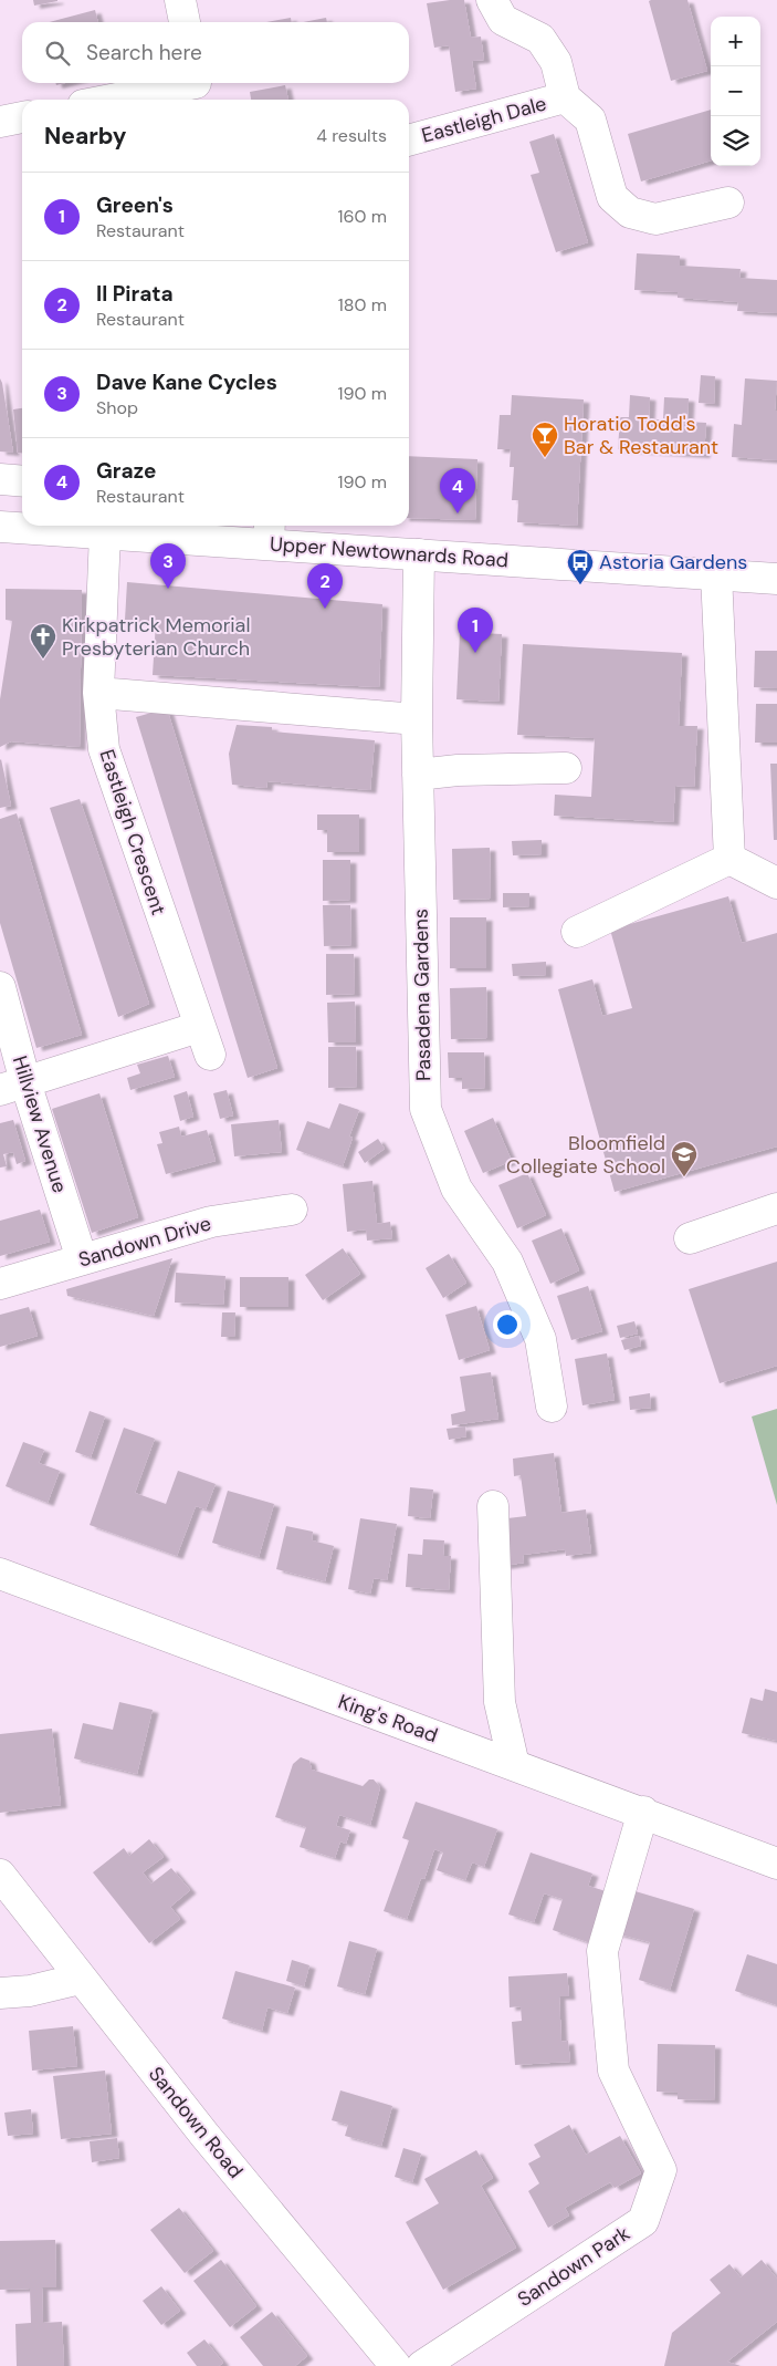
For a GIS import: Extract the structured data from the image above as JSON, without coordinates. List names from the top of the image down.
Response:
{
  "streets": {
    "street": [
      "Eastleigh Dale",
      "Upper Newtownards Road",
      "Eastleigh Crescent",
      "Pasadena Gardens",
      "Hillview Avenue",
      "Sandown Drive",
      "King's Road",
      "Sandown Road",
      "Sandown Park"
    ]
  },
  "crossings": [
    ["Upper Newtownards Road", "Eastleigh Crescent"],
    ["Upper Newtownards Road", "Pasadena Gardens"],
    ["Hillview Avenue", "Sandown Drive"],
    ["King's Road", "Sandown Park"]
  ],
  "places": {
    "bar": ["Horatio Todd's Bar & Restaurant"],
    "bus stop": ["Astoria Gardens"],
    "church": ["Kirkpatrick Memorial Presbyterian Church"],
    "school or university": ["Bloomfield Collegiate School"]
  },
  "page": {
    "map_buttons": ["+", "−"],
    "search": "Search here",
    "heading": ["Nearby", "4 results"],
    "list": [
      {
        "mark": "1",
        "name": "Green's",
        "note": "Restaurant",
        "value": "160 m"
      },
      {
        "mark": "2",
        "name": "Il Pirata",
        "note": "Restaurant",
        "value": "180 m"
      },
      {
        "mark": "3",
        "name": "Dave Kane Cycles",
        "note": "Shop",
        "value": "190 m"
      },
      {
        "mark": "4",
        "name": "Graze",
        "note": "Restaurant",
        "value": "190 m"
      }
    ],
    "pins": [
      "4",
      "3",
      "2",
      "1"
    ]
  }
}
